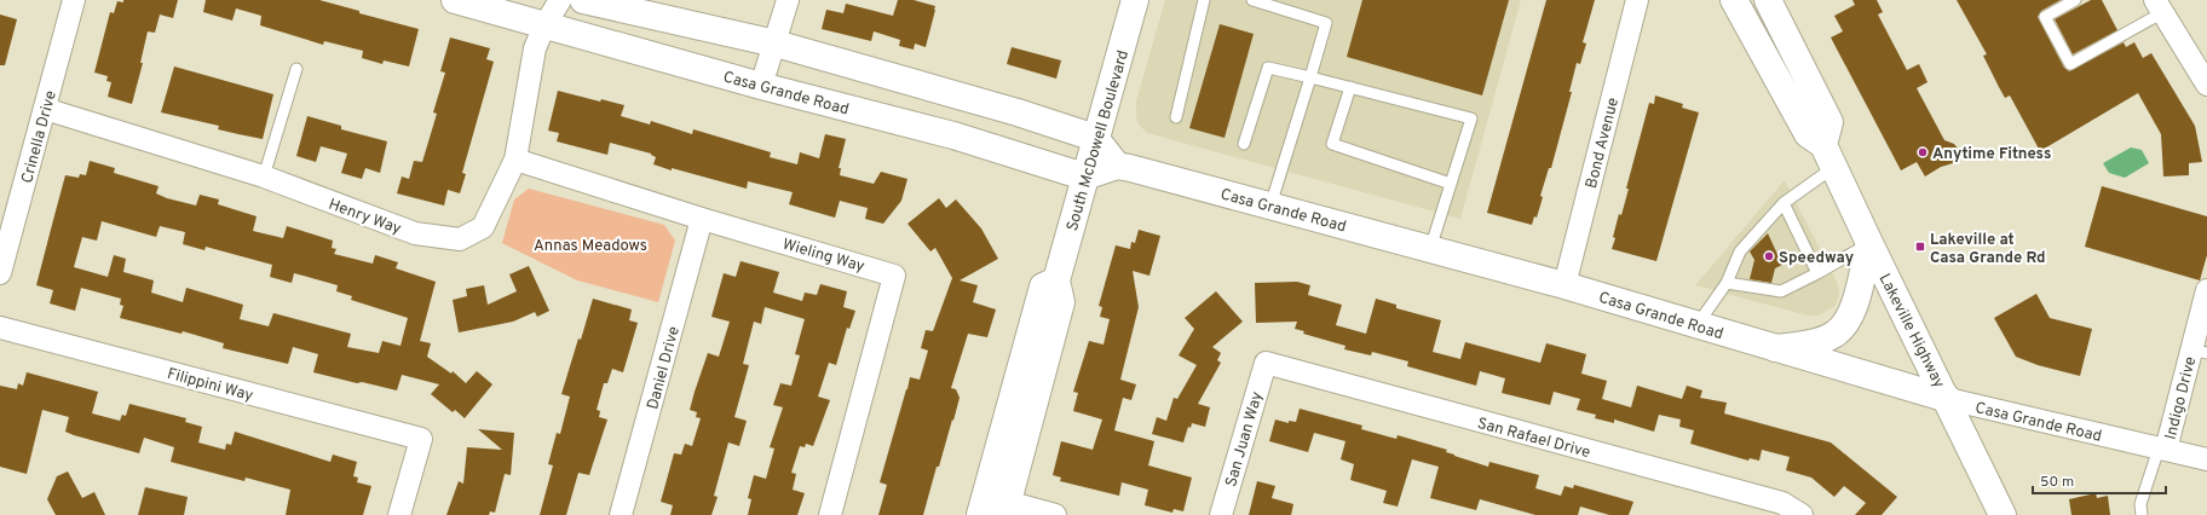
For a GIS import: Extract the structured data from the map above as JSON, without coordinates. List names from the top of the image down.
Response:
{
  "streets": {
    "main road": ["Casa Grande Road", "South McDowell Boulevard", "Lakeville Highway"],
    "street": [
      "Crinella Drive",
      "Bond Avenue",
      "Henry Way",
      "Wieling Way",
      "Daniel Drive",
      "Filippini Way",
      "Indigo Drive",
      "San Rafael Drive",
      "San Juan Way"
    ]
  },
  "crossings": [
    ["Casa Grande Road", "South McDowell Boulevard"],
    ["Casa Grande Road", "Bond Avenue"],
    ["Casa Grande Road", "Henry Way"],
    ["Casa Grande Road", "Lakeville Highway"],
    ["Casa Grande Road", "Indigo Drive"],
    ["Crinella Drive", "Henry Way"],
    ["Henry Way", "Wieling Way"],
    ["Wieling Way", "Daniel Drive"],
    ["San Rafael Drive", "San Juan Way"]
  ],
  "parks": ["Annas Meadows"],
  "places": {
    "other": ["Anytime Fitness", "Speedway"],
    "transit": ["Lakeville at Casa Grande Rd"]
  },
  "scale_bar": "50 m"
}
